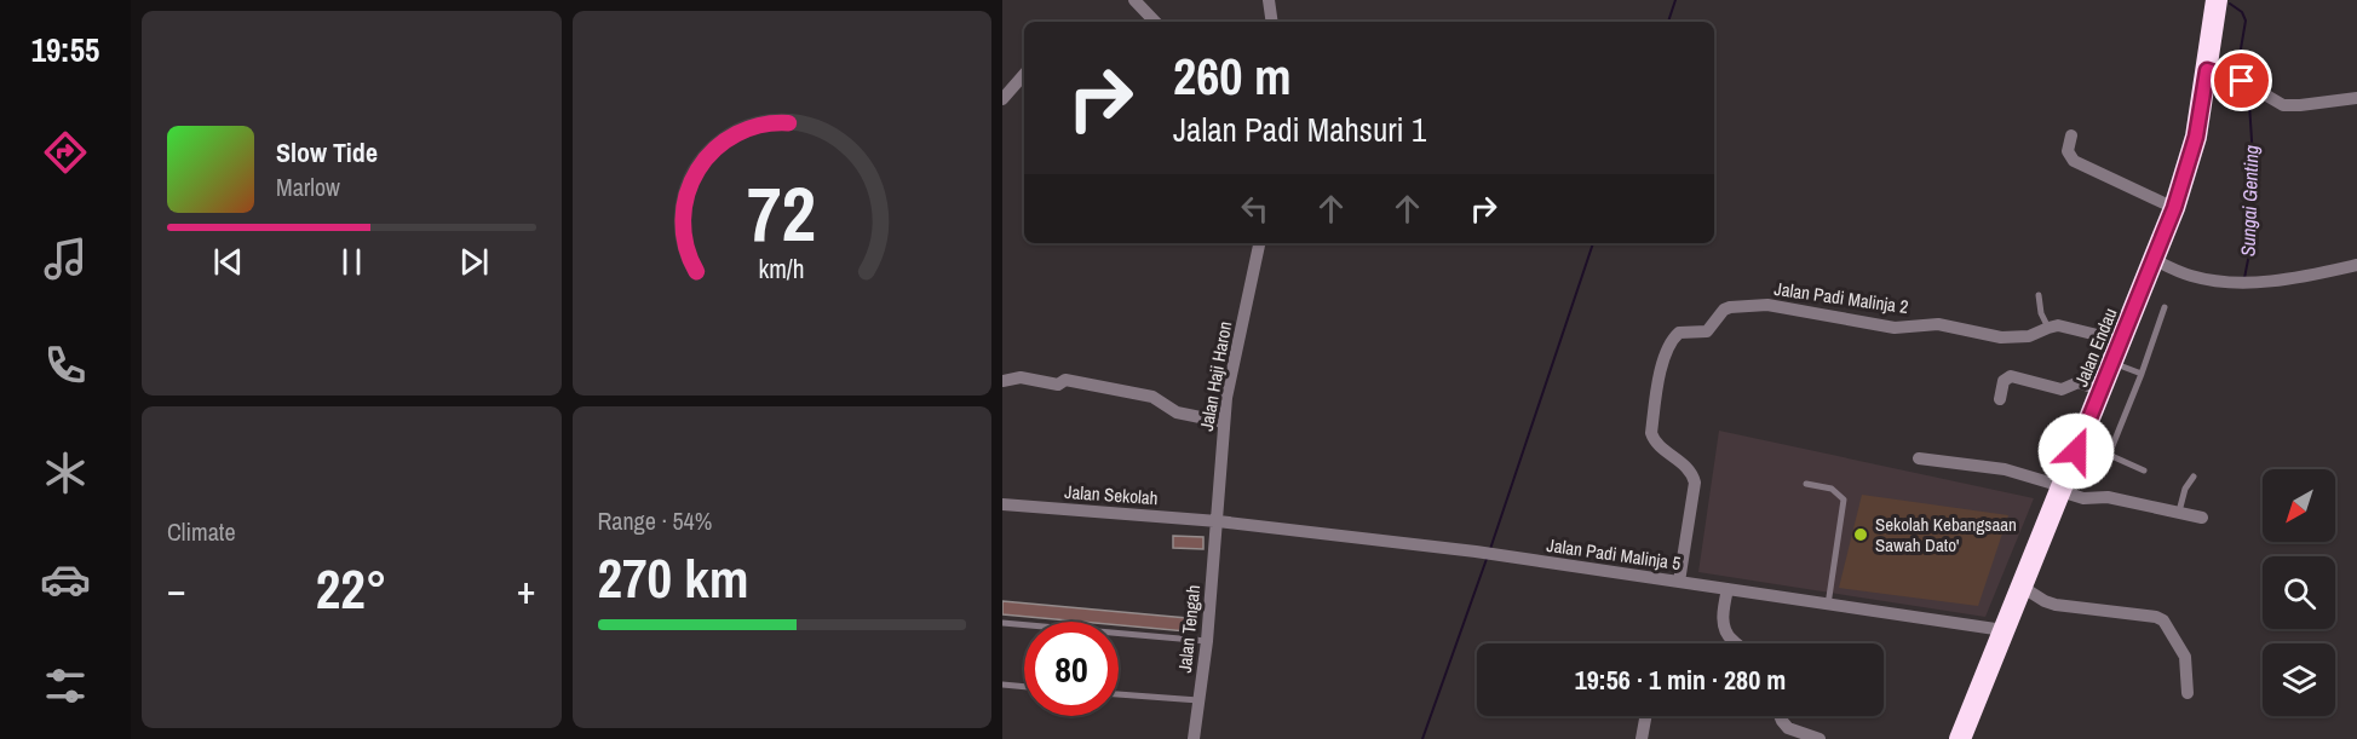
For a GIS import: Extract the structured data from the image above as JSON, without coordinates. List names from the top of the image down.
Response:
{
  "streets": {
    "highway": ["Jalan Endau"],
    "street": [
      "Jalan Padi Malinja 2",
      "Jalan Haji Haron",
      "Jalan Sekolah",
      "Jalan Padi Malinja 5",
      "Jalan Tengah"
    ]
  },
  "crossings": [
    ["Jalan Padi Malinja 2", "Jalan Endau"],
    ["Jalan Padi Malinja 2", "Jalan Padi Malinja 5"],
    ["Jalan Endau", "Jalan Padi Malinja 5"],
    ["Jalan Haji Haron", "Jalan Sekolah"],
    ["Jalan Haji Haron", "Jalan Padi Malinja 5"],
    ["Jalan Haji Haron", "Jalan Tengah"],
    ["Jalan Sekolah", "Jalan Padi Malinja 5"],
    ["Jalan Sekolah", "Jalan Tengah"],
    ["Jalan Padi Malinja 5", "Jalan Tengah"]
  ],
  "water": ["Sungai Genting"],
  "places": ["Sekolah Kebangsaan Sawah Dato'"],
  "north": "bottom left",
  "page": {
    "tabs": "19:55",
    "turn": ["260 m", "Jalan Padi Mahsuri 1"],
    "song": ["Slow Tide", "Marlow"],
    "tile": [
      "Climate",
      ["Range · 54%", "270 km"]
    ],
    "heat": ["−", "22°", "+"],
    "limit": "80",
    "trip": "19:56 · 1 min · 280 m",
    "gauge": ["72", "km/h"]
  }
}
